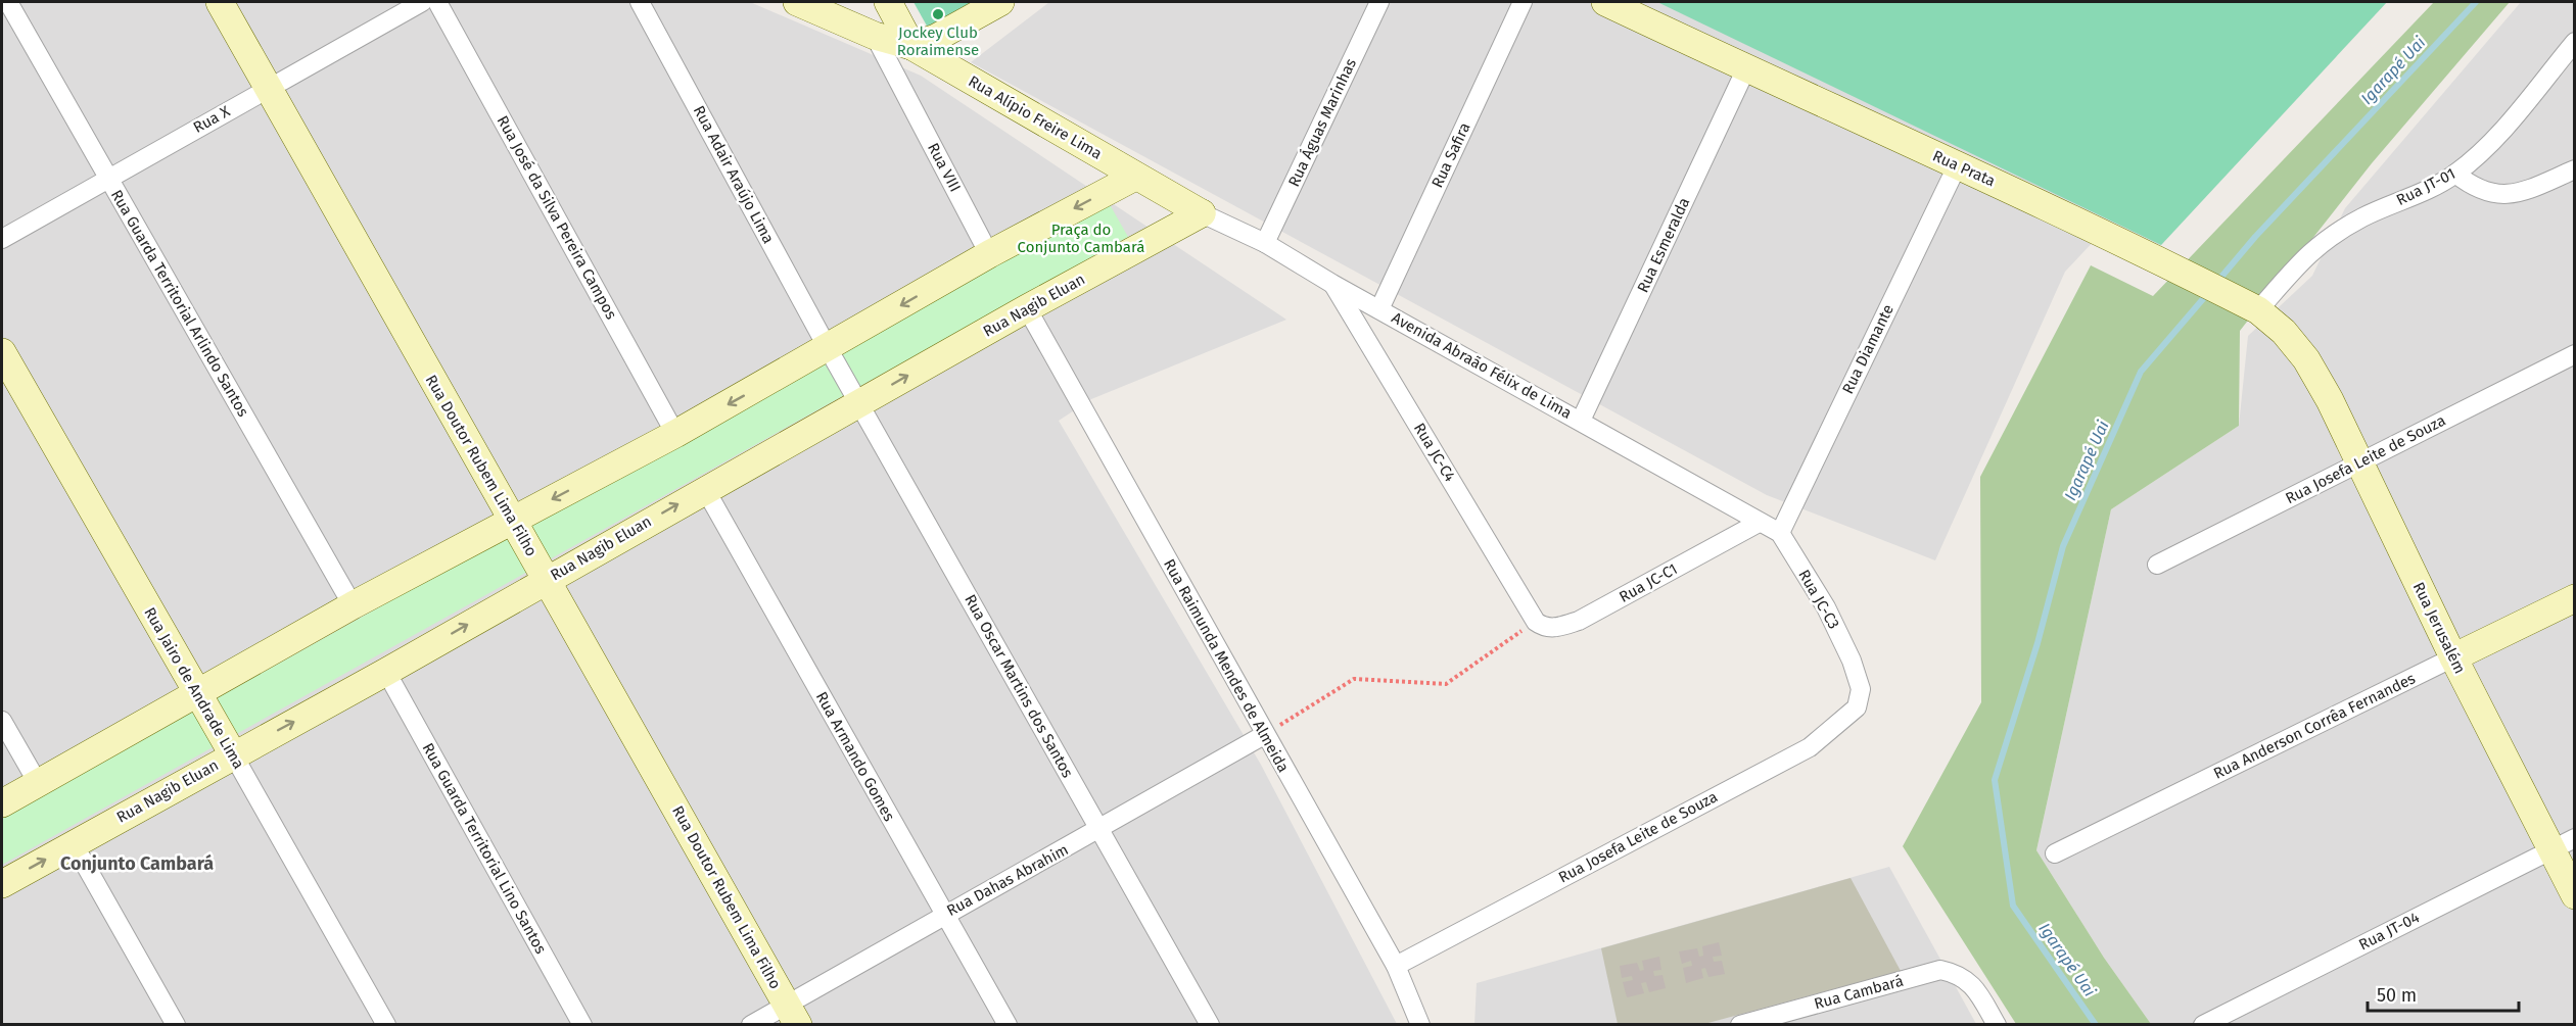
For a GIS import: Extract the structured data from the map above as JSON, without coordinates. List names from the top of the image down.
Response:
{
  "streets": {
    "street": [
      "Rua Alípio Freire Lima",
      "Rua X",
      "Rua Águas Marinhas",
      "Rua Safira",
      "Rua VIII",
      "Rua Prata",
      "Rua Adair Araújo Lima",
      "Rua JT-01",
      "Rua José da Silva Pereira Campos",
      "Rua Esmeralda",
      "Rua Guarda Territorial Arlindo Santos",
      "Rua Nagib Eluan",
      "Rua Diamante",
      "Avenida Abraão Félix de Lima",
      "Rua JC-C4",
      "Rua Josefa Leite de Souza",
      "Rua Doutor Rubem Lima Filho",
      "Rua JC-C1",
      "Rua JC-C3",
      "Rua Jerusalém",
      "Rua Raimunda Mendes de Almeida",
      "Rua Oscar Martins dos Santos",
      "Rua Jairo de Andrade Lima",
      "Rua Anderson Corrêa Fernandes",
      "Rua Armando Gomes",
      "Rua Guarda Territorial Lino Santos",
      "Rua Dahas Abrahim",
      "Rua JT-04",
      "Rua Cambará"
    ]
  },
  "crossings": [
    ["Rua Alípio Freire Lima", "Rua VIII"],
    ["Rua Alípio Freire Lima", "Rua Nagib Eluan"],
    ["Rua Alípio Freire Lima", "Avenida Abraão Félix de Lima"],
    ["Rua X", "Rua Guarda Territorial Arlindo Santos"],
    ["Rua X", "Rua Doutor Rubem Lima Filho"],
    ["Rua Águas Marinhas", "Avenida Abraão Félix de Lima"],
    ["Rua Safira", "Avenida Abraão Félix de Lima"],
    ["Rua Prata", "Rua JT-01"],
    ["Rua Prata", "Rua Esmeralda"],
    ["Rua Prata", "Rua Diamante"],
    ["Rua Prata", "Rua Jerusalém"],
    ["Rua Adair Araújo Lima", "Rua Oscar Martins dos Santos"],
    ["Rua Esmeralda", "Avenida Abraão Félix de Lima"],
    ["Rua Nagib Eluan", "Avenida Abraão Félix de Lima"],
    ["Rua Nagib Eluan", "Rua Doutor Rubem Lima Filho"],
    ["Rua Nagib Eluan", "Rua Raimunda Mendes de Almeida"],
    ["Rua Nagib Eluan", "Rua Oscar Martins dos Santos"],
    ["Rua Nagib Eluan", "Rua Jairo de Andrade Lima"],
    ["Rua Nagib Eluan", "Rua Armando Gomes"],
    ["Rua Nagib Eluan", "Rua Guarda Territorial Lino Santos"],
    ["Rua Diamante", "Rua JC-C3"],
    ["Avenida Abraão Félix de Lima", "Rua JC-C4"],
    ["Avenida Abraão Félix de Lima", "Rua JC-C1"],
    ["Rua JC-C4", "Rua JC-C1"],
    ["Rua Josefa Leite de Souza", "Rua JC-C3"],
    ["Rua Josefa Leite de Souza", "Rua Jerusalém"],
    ["Rua Josefa Leite de Souza", "Rua Raimunda Mendes de Almeida"],
    ["Rua Doutor Rubem Lima Filho", "Rua Dahas Abrahim"],
    ["Rua Jerusalém", "Rua Anderson Corrêa Fernandes"],
    ["Rua Jerusalém", "Rua JT-04"],
    ["Rua Raimunda Mendes de Almeida", "Rua Dahas Abrahim"],
    ["Rua Oscar Martins dos Santos", "Rua Dahas Abrahim"],
    ["Rua Armando Gomes", "Rua Dahas Abrahim"]
  ],
  "districts": ["Conjunto Cambará"],
  "water": ["Igarapé Uai"],
  "parks": ["Praça do Conjunto Cambará"],
  "places": ["Jockey Club Roraimense"],
  "scale_bar": "50 m"
}
